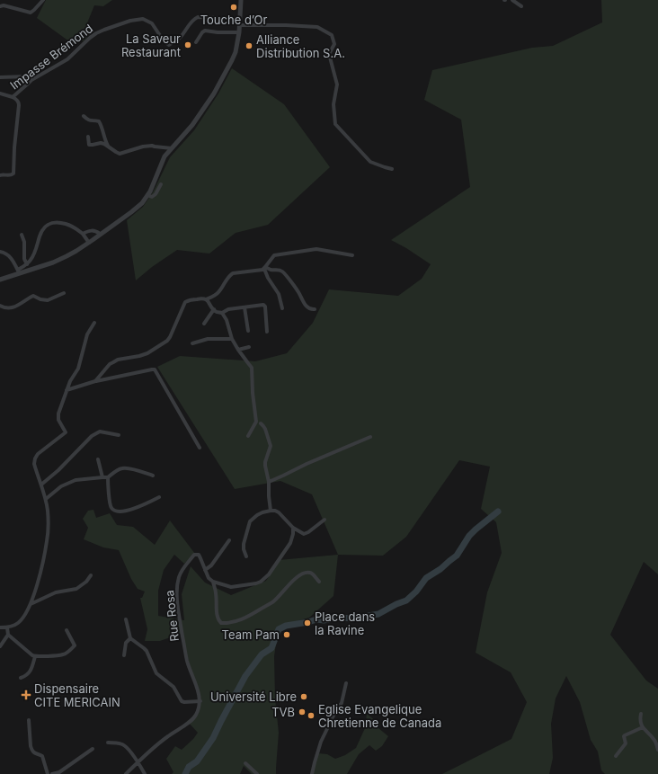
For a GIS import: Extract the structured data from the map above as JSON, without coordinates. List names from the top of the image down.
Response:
{
  "streets": {
    "street": ["Impasse Brémond", "Rue Rosa"]
  },
  "places": {
    "other": [
      "Touche d’Or",
      "La Saveur Restaurant",
      "Alliance Distribution S.A.",
      "Place dans la Ravine",
      "Team Pam",
      "Université Libre",
      "TVB",
      "Eglise Evangelique Chretienne de Canada"
    ],
    "health": ["Dispensaire CITE MERICAIN"]
  }
}
